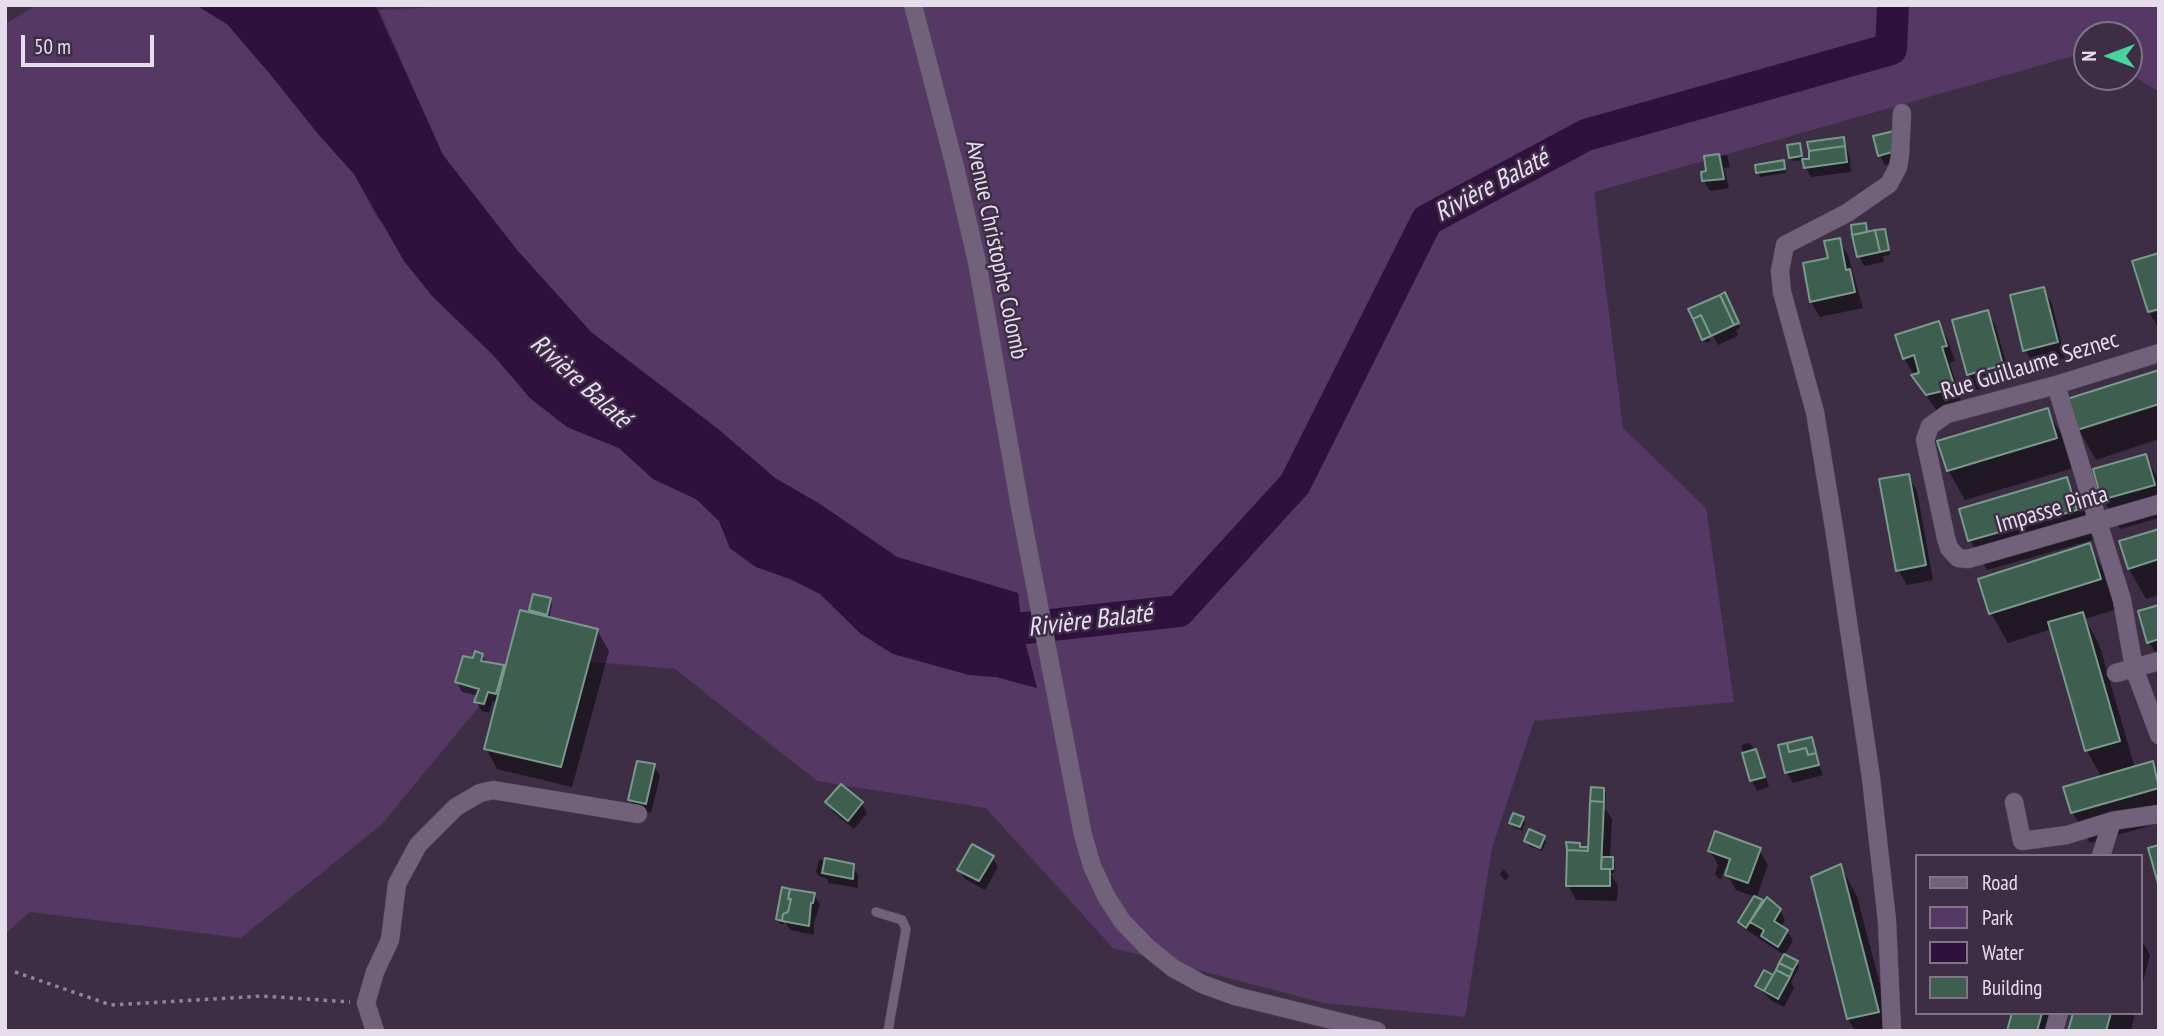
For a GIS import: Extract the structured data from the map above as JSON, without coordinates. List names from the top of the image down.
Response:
{
  "streets": {
    "street": ["Avenue Christophe Colomb", "Rue Guillaume Seznec", "Impasse Pinta"]
  },
  "crossings": [
    ["Rue Guillaume Seznec", "Impasse Pinta"]
  ],
  "water": ["Rivière Balaté"],
  "legend": [
    "Road",
    "Park",
    "Water",
    "Building"
  ],
  "scale_bar": "50 m",
  "north": "left"
}
